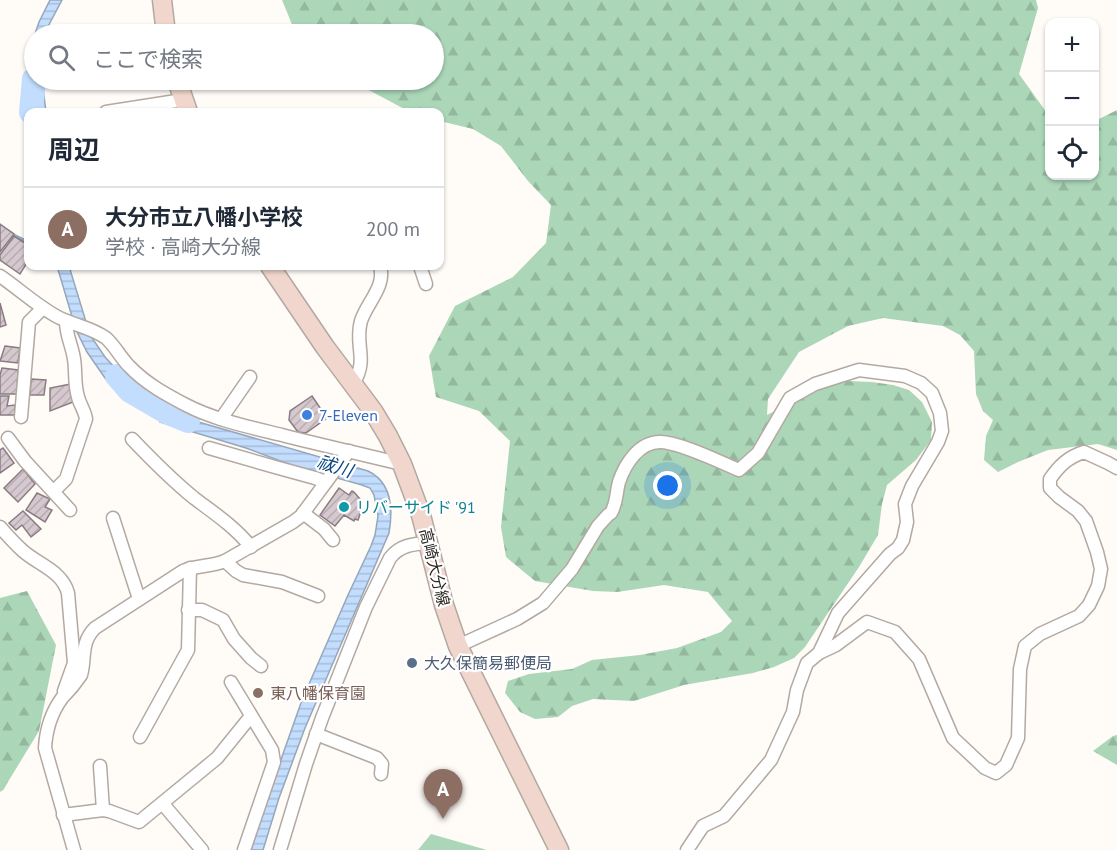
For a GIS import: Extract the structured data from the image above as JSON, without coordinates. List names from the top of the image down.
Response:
{
  "streets": {
    "main road": ["高崎大分線"]
  },
  "water": ["祓川"],
  "places": [
    "7-Eleven",
    "リバーサイド '91",
    "大久保簡易郵便局",
    "東八幡保育園"
  ],
  "page": {
    "map_buttons": ["+", "−"],
    "search": "ここで検索",
    "heading": "周辺",
    "list": [
      {
        "mark": "A",
        "name": "大分市立八幡小学校",
        "note": "学校 · 高崎大分線",
        "value": "200 m"
      }
    ],
    "pins": "A"
  }
}
